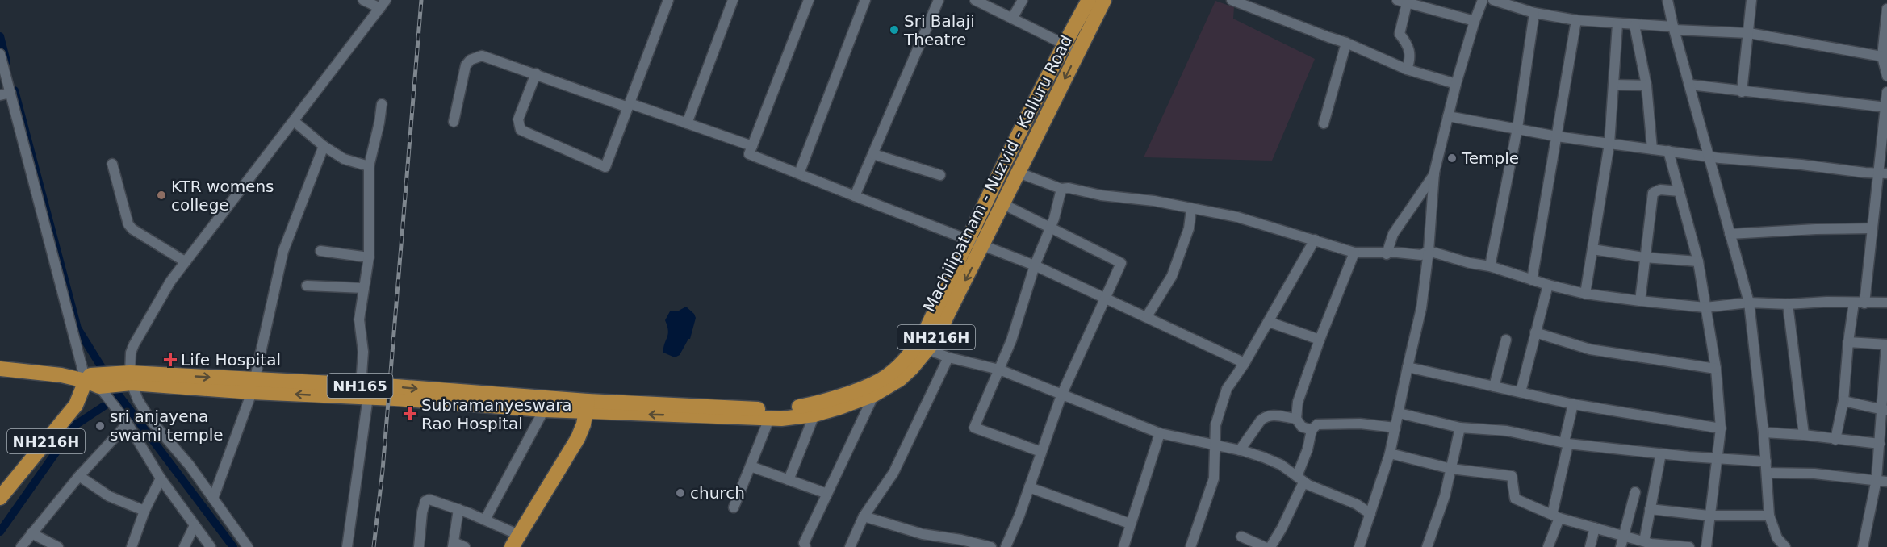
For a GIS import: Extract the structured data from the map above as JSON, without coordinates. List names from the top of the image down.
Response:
{
  "streets": {
    "highway": ["Machilipatnam - Nuzvid - Kalluru Road", "NH216H", "NH165"]
  },
  "crossings": [
    ["Machilipatnam - Nuzvid - Kalluru Road", "NH165"],
    ["NH216H", "NH165"]
  ],
  "places": {
    "other": [
      "Sri Balaji Theatre",
      "Temple",
      "KTR womens college",
      "sri anjayena swami temple",
      "church"
    ],
    "health": ["Life Hospital", "Subramanyeswara Rao Hospital"]
  }
}
